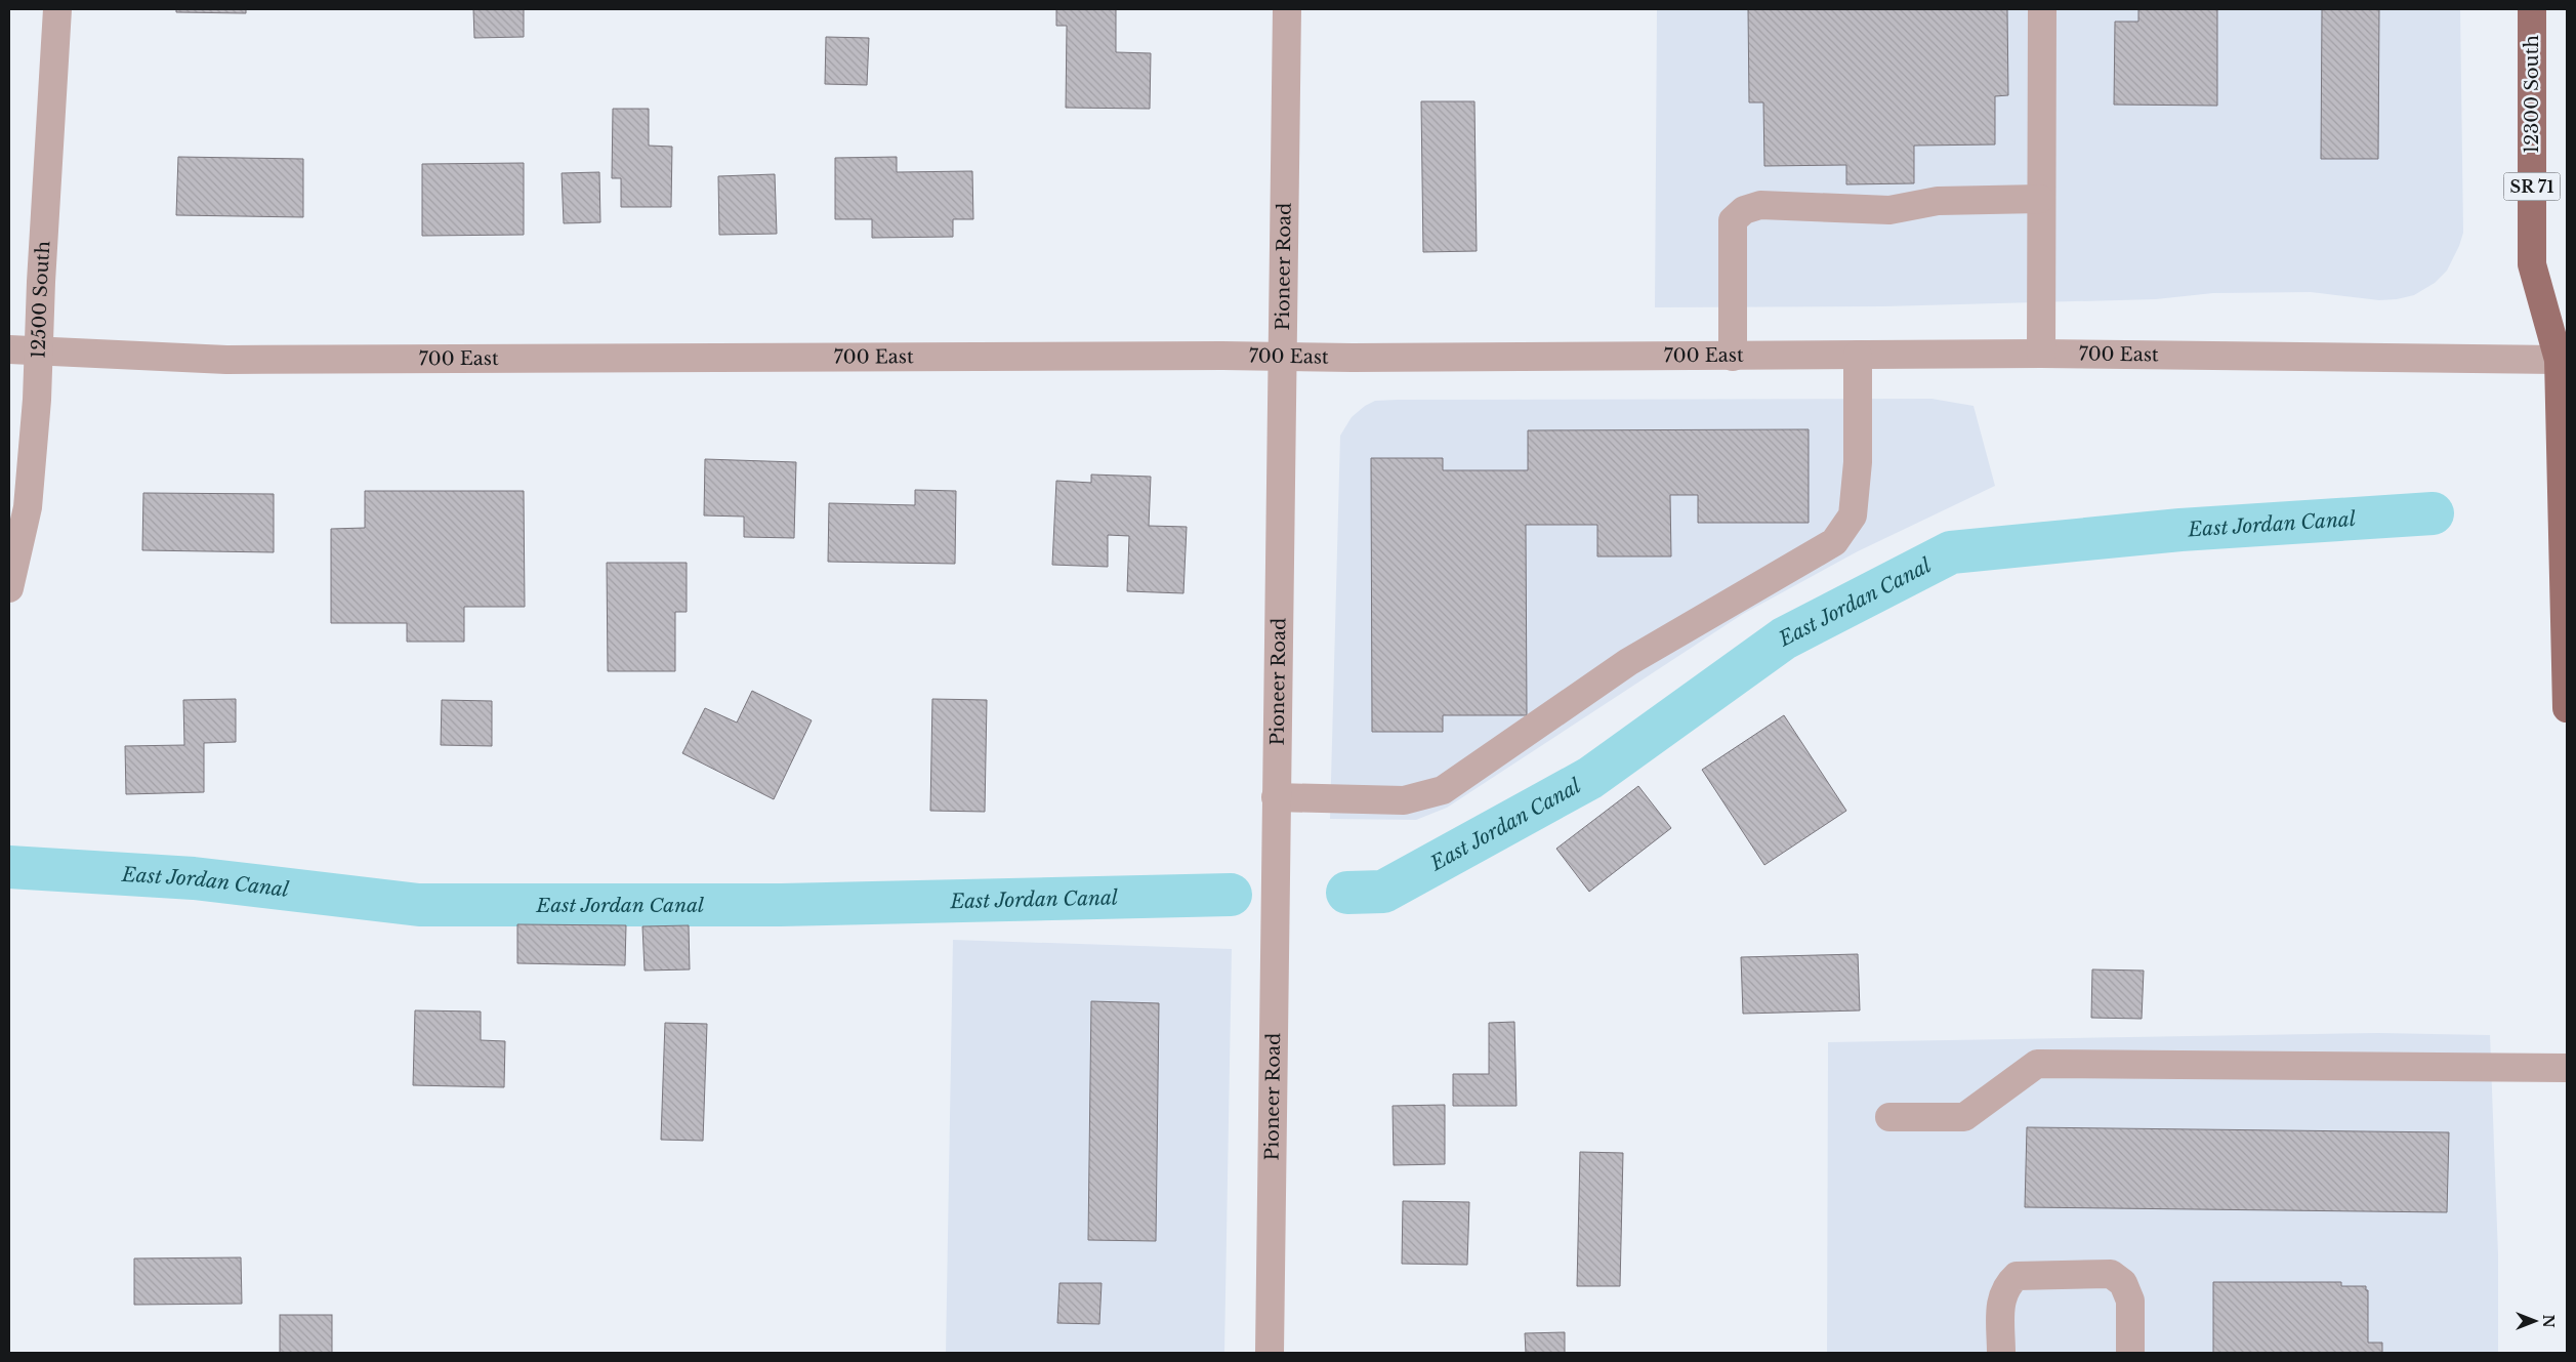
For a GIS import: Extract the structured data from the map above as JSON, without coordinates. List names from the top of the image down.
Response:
{
  "streets": {
    "main road": ["12300 South", "SR 71"],
    "street": ["Pioneer Road", "12500 South", "700 East"]
  },
  "crossings": [
    ["12300 South", "700 East"],
    ["Pioneer Road", "700 East"],
    ["12500 South", "700 East"]
  ],
  "water": ["East Jordan Canal"],
  "north": "right"
}
